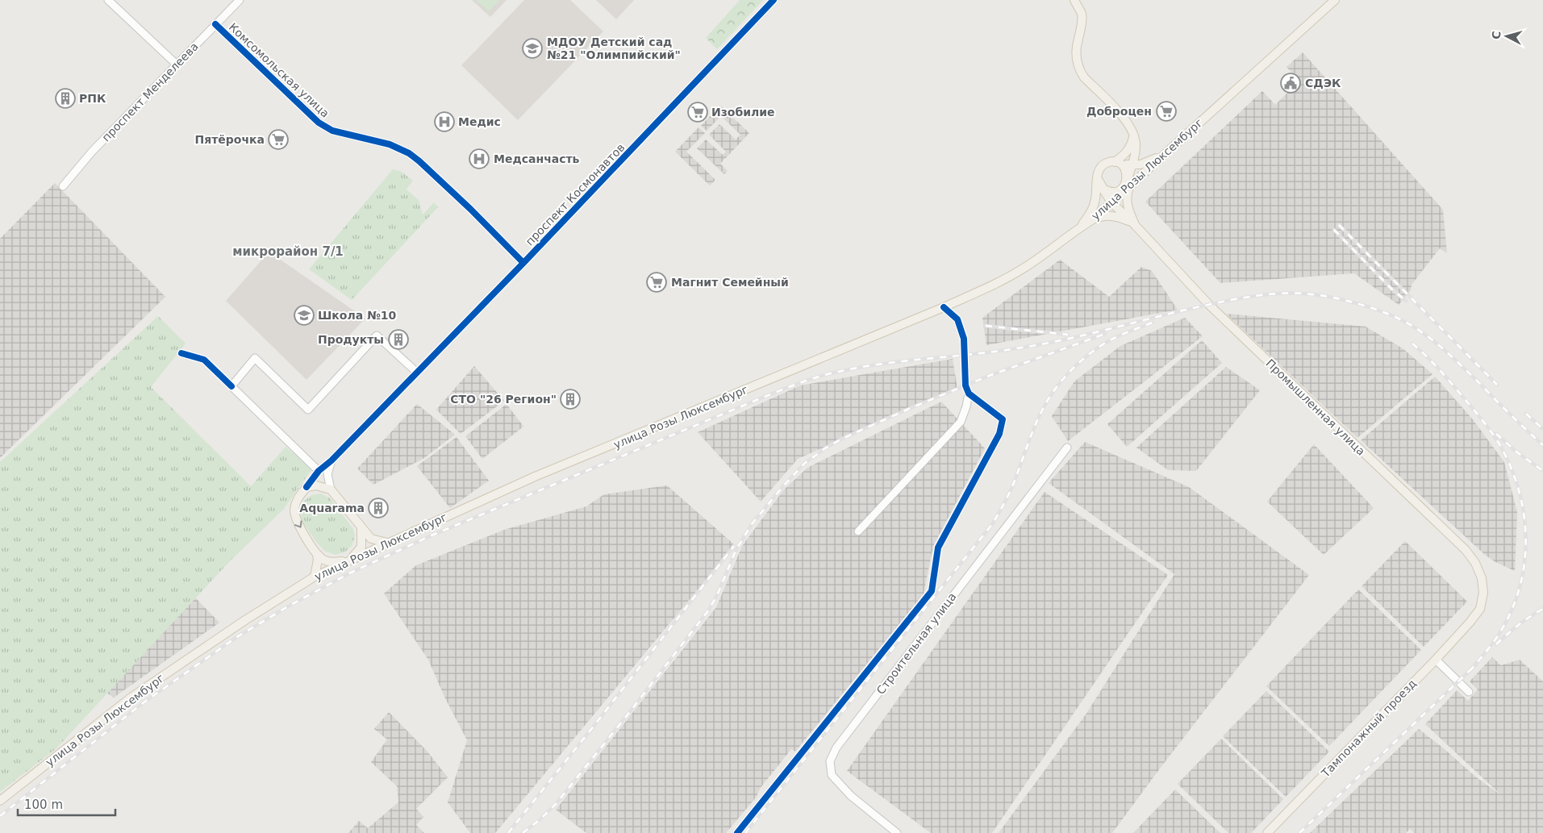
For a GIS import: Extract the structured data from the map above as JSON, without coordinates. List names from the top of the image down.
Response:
{
  "streets": {
    "main road": ["улица Розы Люксембург", "Промышленная улица", "Тампонажный проезд"],
    "street": [
      "Комсомольская улица",
      "проспект Менделеева",
      "проспект Космонавтов",
      "Строительная улица"
    ]
  },
  "crossings": [
    ["Комсомольская улица", "проспект Менделеева"],
    ["Комсомольская улица", "проспект Космонавтов"],
    ["улица Розы Люксембург", "проспект Космонавтов"],
    ["улица Розы Люксембург", "Промышленная улица"],
    ["Промышленная улица", "Тампонажный проезд"]
  ],
  "districts": ["микрорайон 7/1"],
  "places": {
    "school or university": ["МДОУ Детский сад №21 \"Олимпийский\"", "Школа №10"],
    "public building": ["СДЭК"],
    "building": [
      "РПК",
      "Продукты",
      "СТО \"26 Регион\"",
      "Aquarama"
    ],
    "supermarket": [
      "Доброцен",
      "Изобилие",
      "Пятёрочка",
      "Магнит Семейный"
    ],
    "hospital": ["Медис", "Медсанчасть"]
  },
  "scale_bar": "100 m",
  "north": "left"
}
